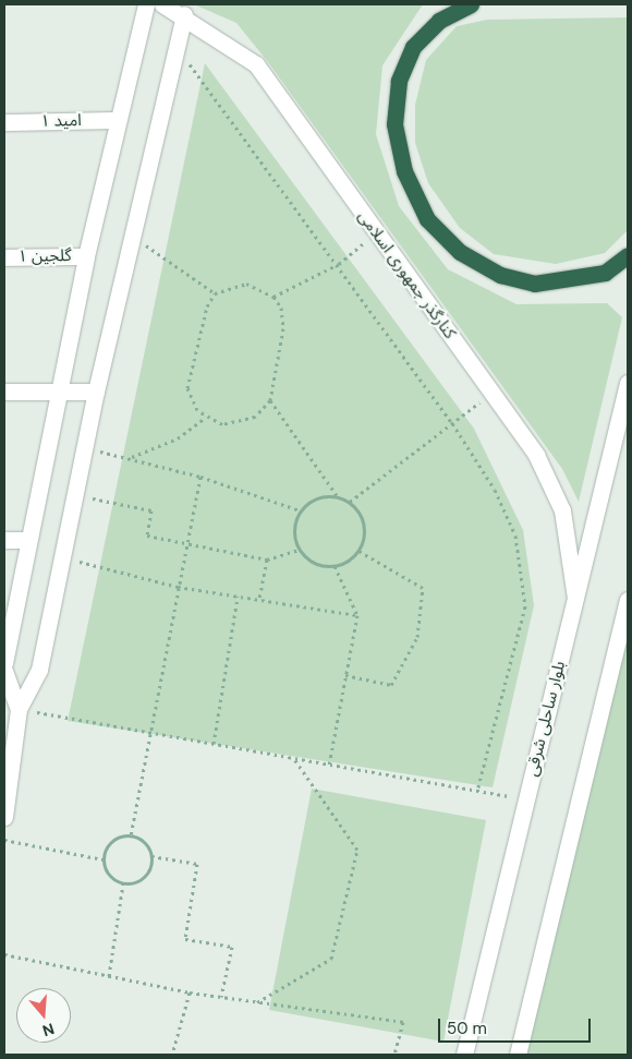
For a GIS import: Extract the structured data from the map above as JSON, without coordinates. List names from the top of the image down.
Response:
{
  "streets": {
    "main road": [
      "امید ۱",
      "گلجین ۱",
      "کنارگذر جمهوری اسلامی",
      "بلوار ساحلی شرقی"
    ]
  },
  "crossings": [
    ["کنارگذر جمهوری اسلامی", "بلوار ساحلی شرقی"]
  ],
  "scale_bar": "50 m",
  "north": "bottom"
}
